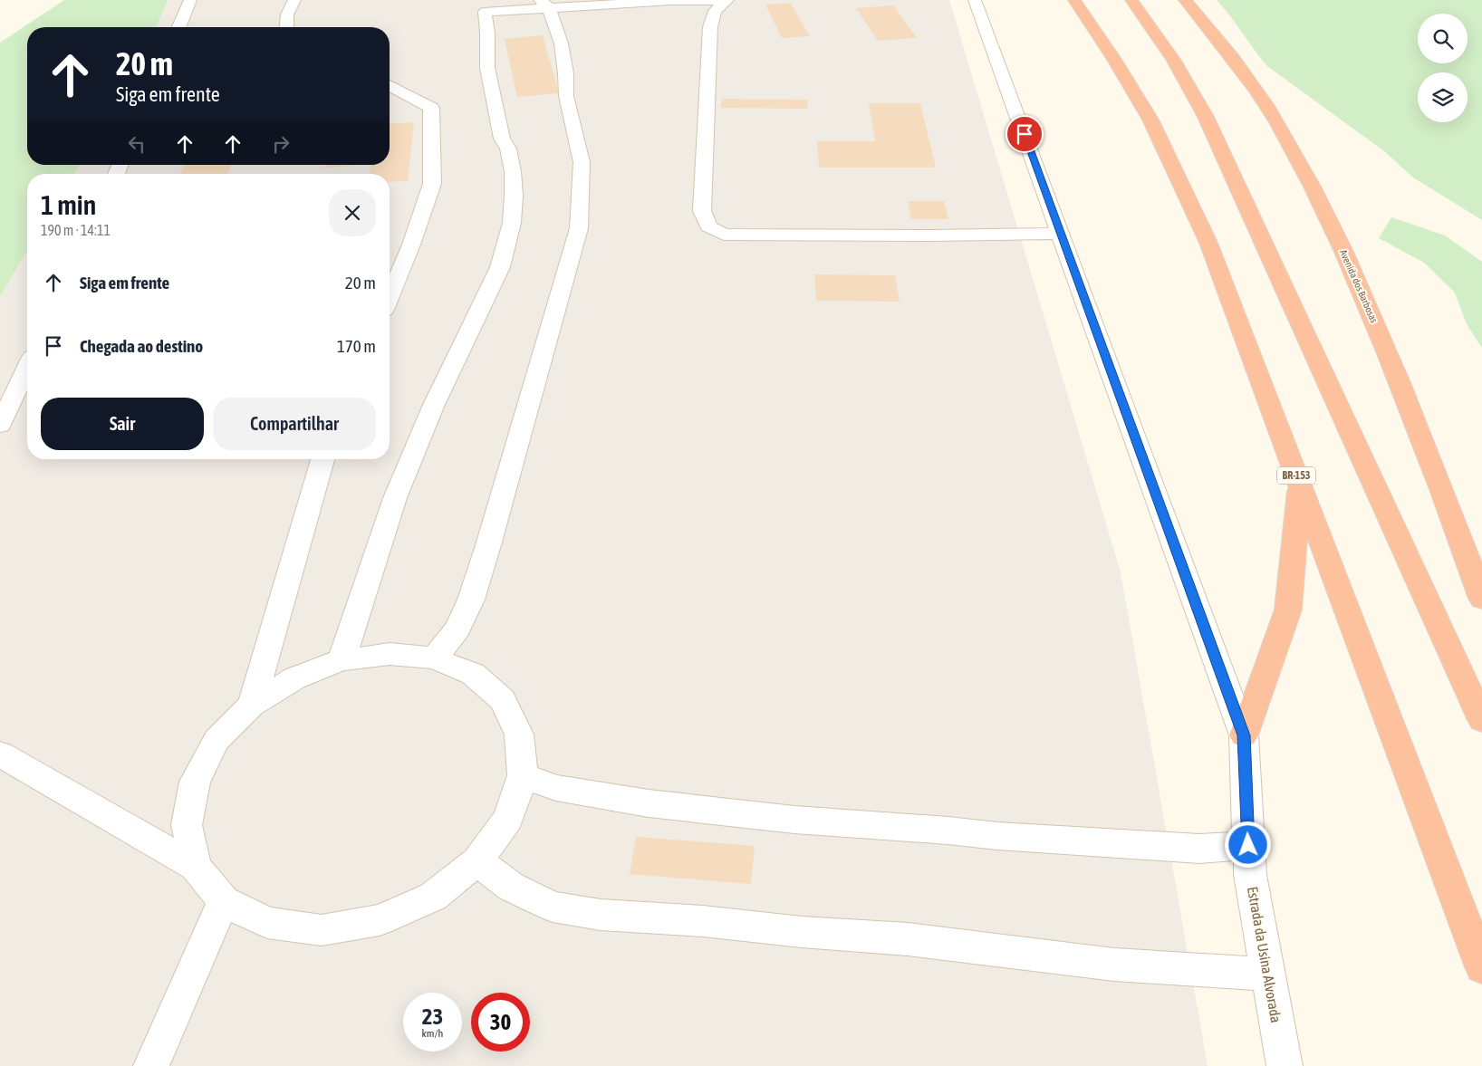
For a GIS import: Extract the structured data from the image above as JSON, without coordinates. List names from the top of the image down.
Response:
{
  "streets": {
    "highway": ["Avenida dos Barbosas", "BR-153"],
    "street": ["Estrada da Usina Alvorada"]
  },
  "page": {
    "turn": ["20 m", "Siga em frente"],
    "heading": ["1 min", "190 m · 14:11"],
    "list": [
      {
        "name": "Siga em frente",
        "value": "20 m"
      },
      {
        "name": "Chegada ao destino",
        "value": "170 m"
      }
    ],
    "buttons": ["Sair", "Compartilhar"],
    "speed": "23 km/h",
    "limit": "30"
  }
}
